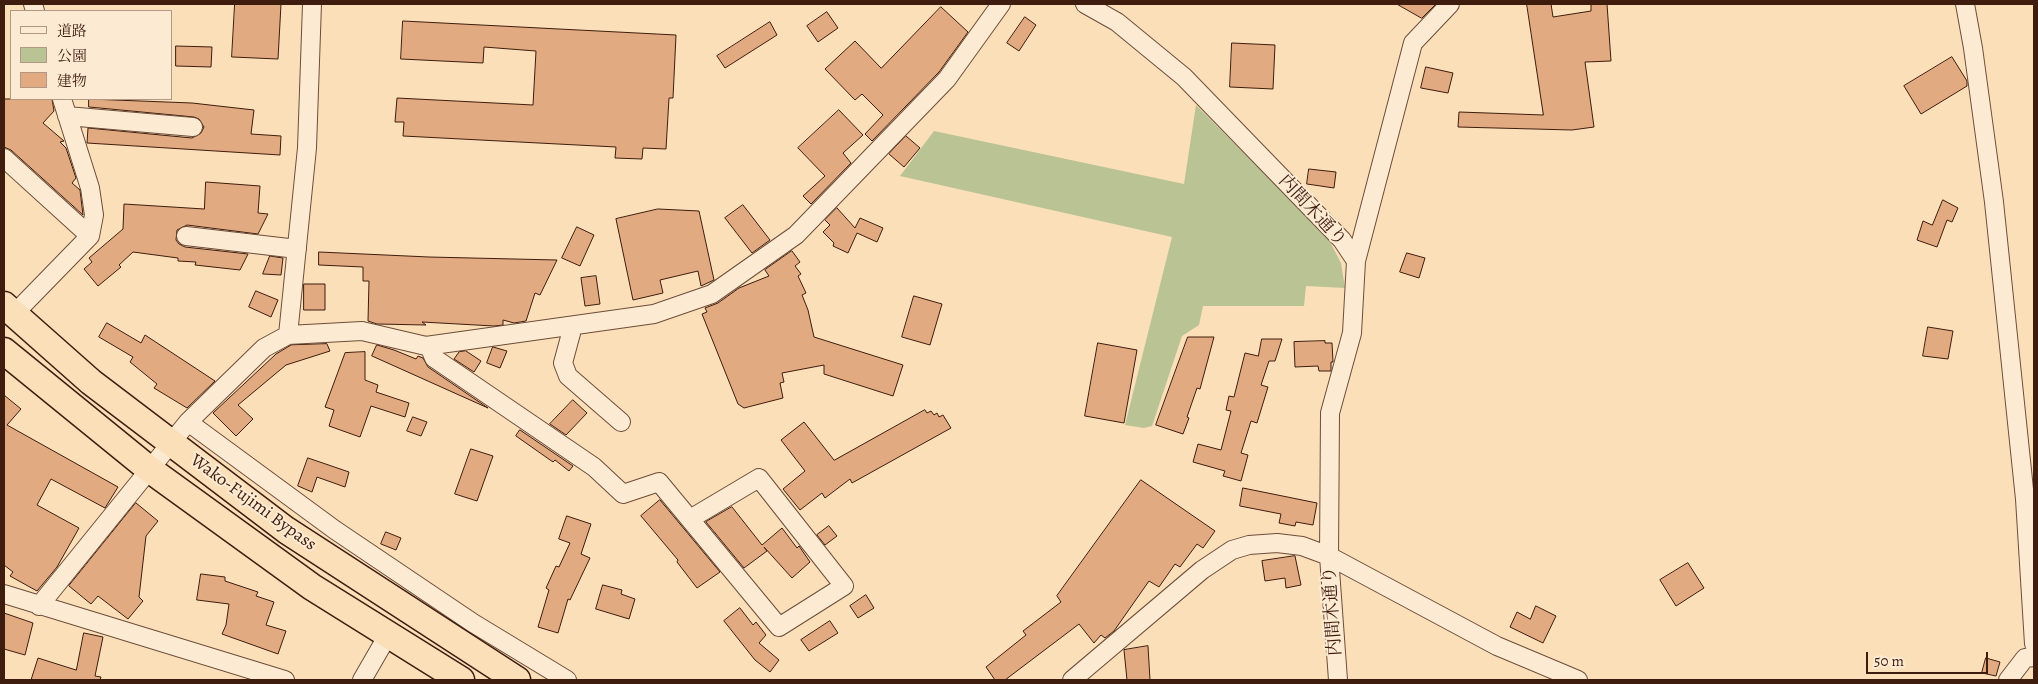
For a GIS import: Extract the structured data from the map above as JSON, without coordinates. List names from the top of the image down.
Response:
{
  "streets": {
    "highway": ["Wako-Fujimi Bypass"],
    "street": ["内間木通り"]
  },
  "legend": ["道路", "公園", "建物"],
  "scale_bar": "50 m"
}
